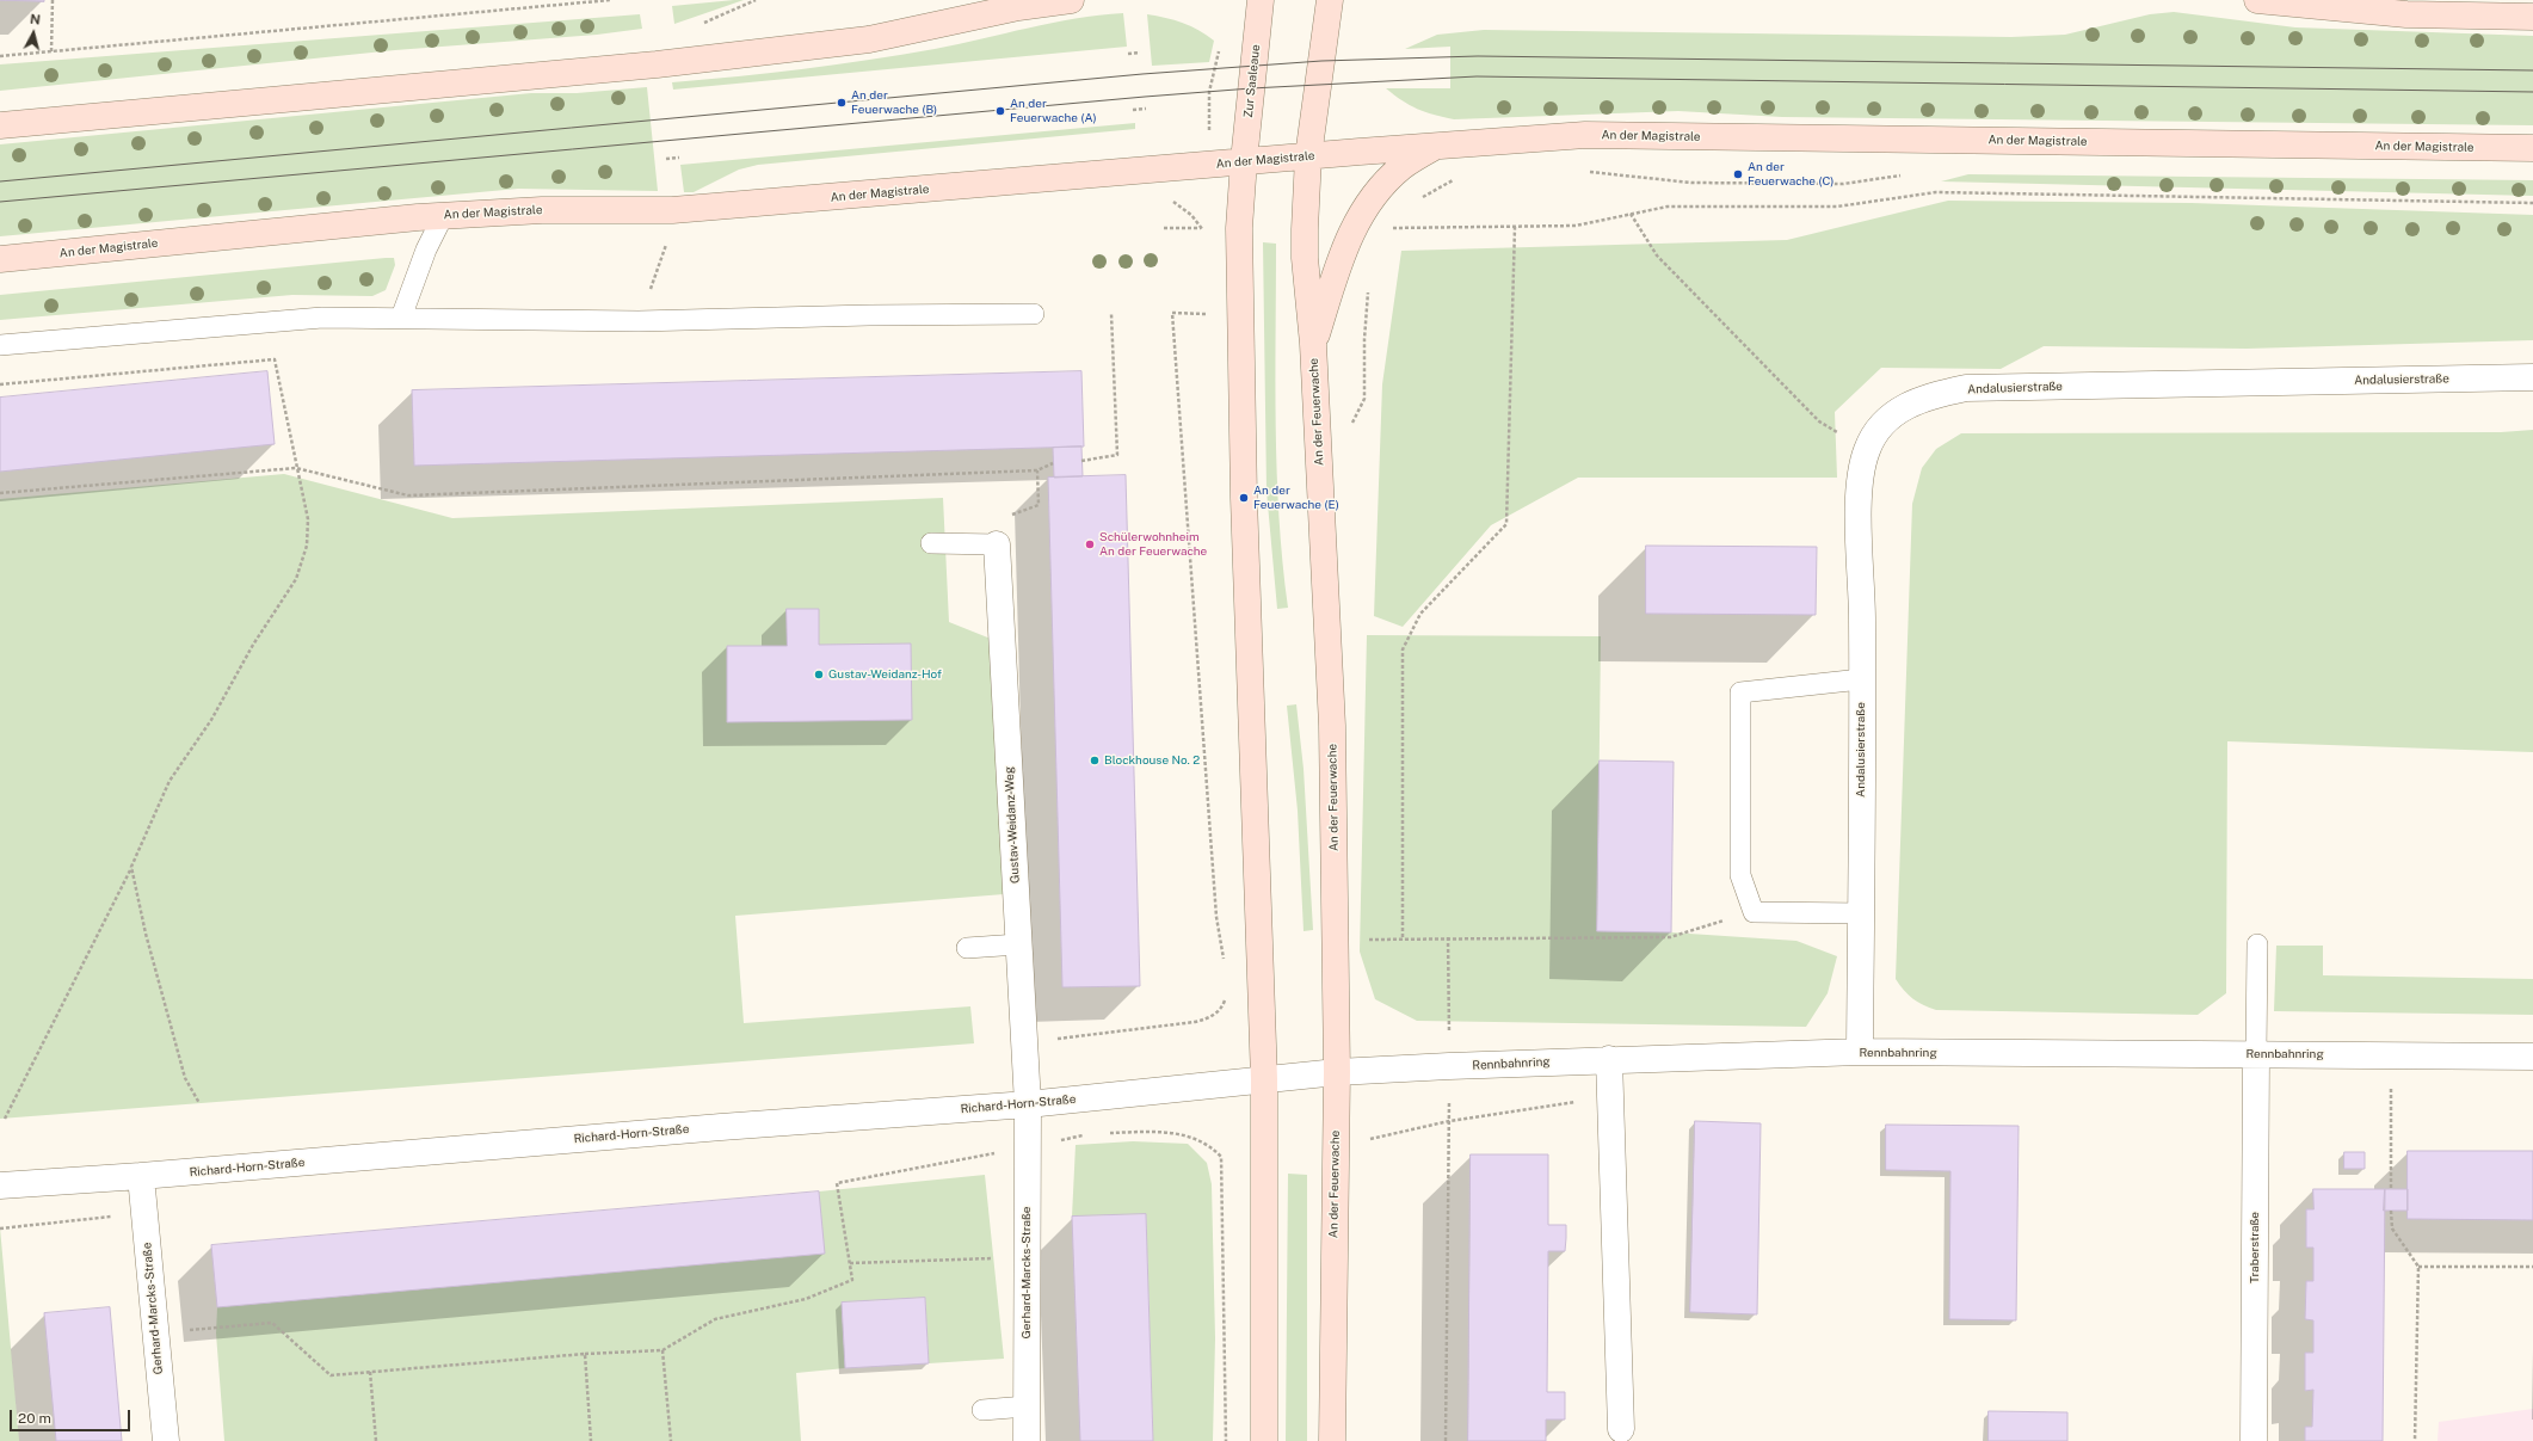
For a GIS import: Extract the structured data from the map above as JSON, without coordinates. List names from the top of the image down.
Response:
{
  "streets": {
    "main road": ["Zur Saaleaue", "An der Magistrale", "An der Feuerwache"],
    "street": [
      "Andalusierstraße",
      "Gustav-Weidanz-Weg",
      "Rennbahnring",
      "Richard-Horn-Straße",
      "Traberstraße",
      "Gerhard-Marcks-Straße"
    ]
  },
  "crossings": [
    ["Zur Saaleaue", "An der Magistrale"],
    ["An der Magistrale", "An der Feuerwache"],
    ["Andalusierstraße", "Rennbahnring"],
    ["An der Feuerwache", "Rennbahnring"],
    ["Gustav-Weidanz-Weg", "Richard-Horn-Straße"],
    ["Gustav-Weidanz-Weg", "Gerhard-Marcks-Straße"],
    ["Rennbahnring", "Richard-Horn-Straße"],
    ["Rennbahnring", "Traberstraße"],
    ["Richard-Horn-Straße", "Gerhard-Marcks-Straße"]
  ],
  "places": [
    "An der Feuerwache (B)",
    "An der Feuerwache (A)",
    "An der Feuerwache (C)",
    "An der Feuerwache (E)",
    "Schülerwohnheim An der Feuerwache",
    "Gustav-Weidanz-Hof",
    "Blockhouse No. 2"
  ],
  "scale_bar": "20 m",
  "north": "top"
}
